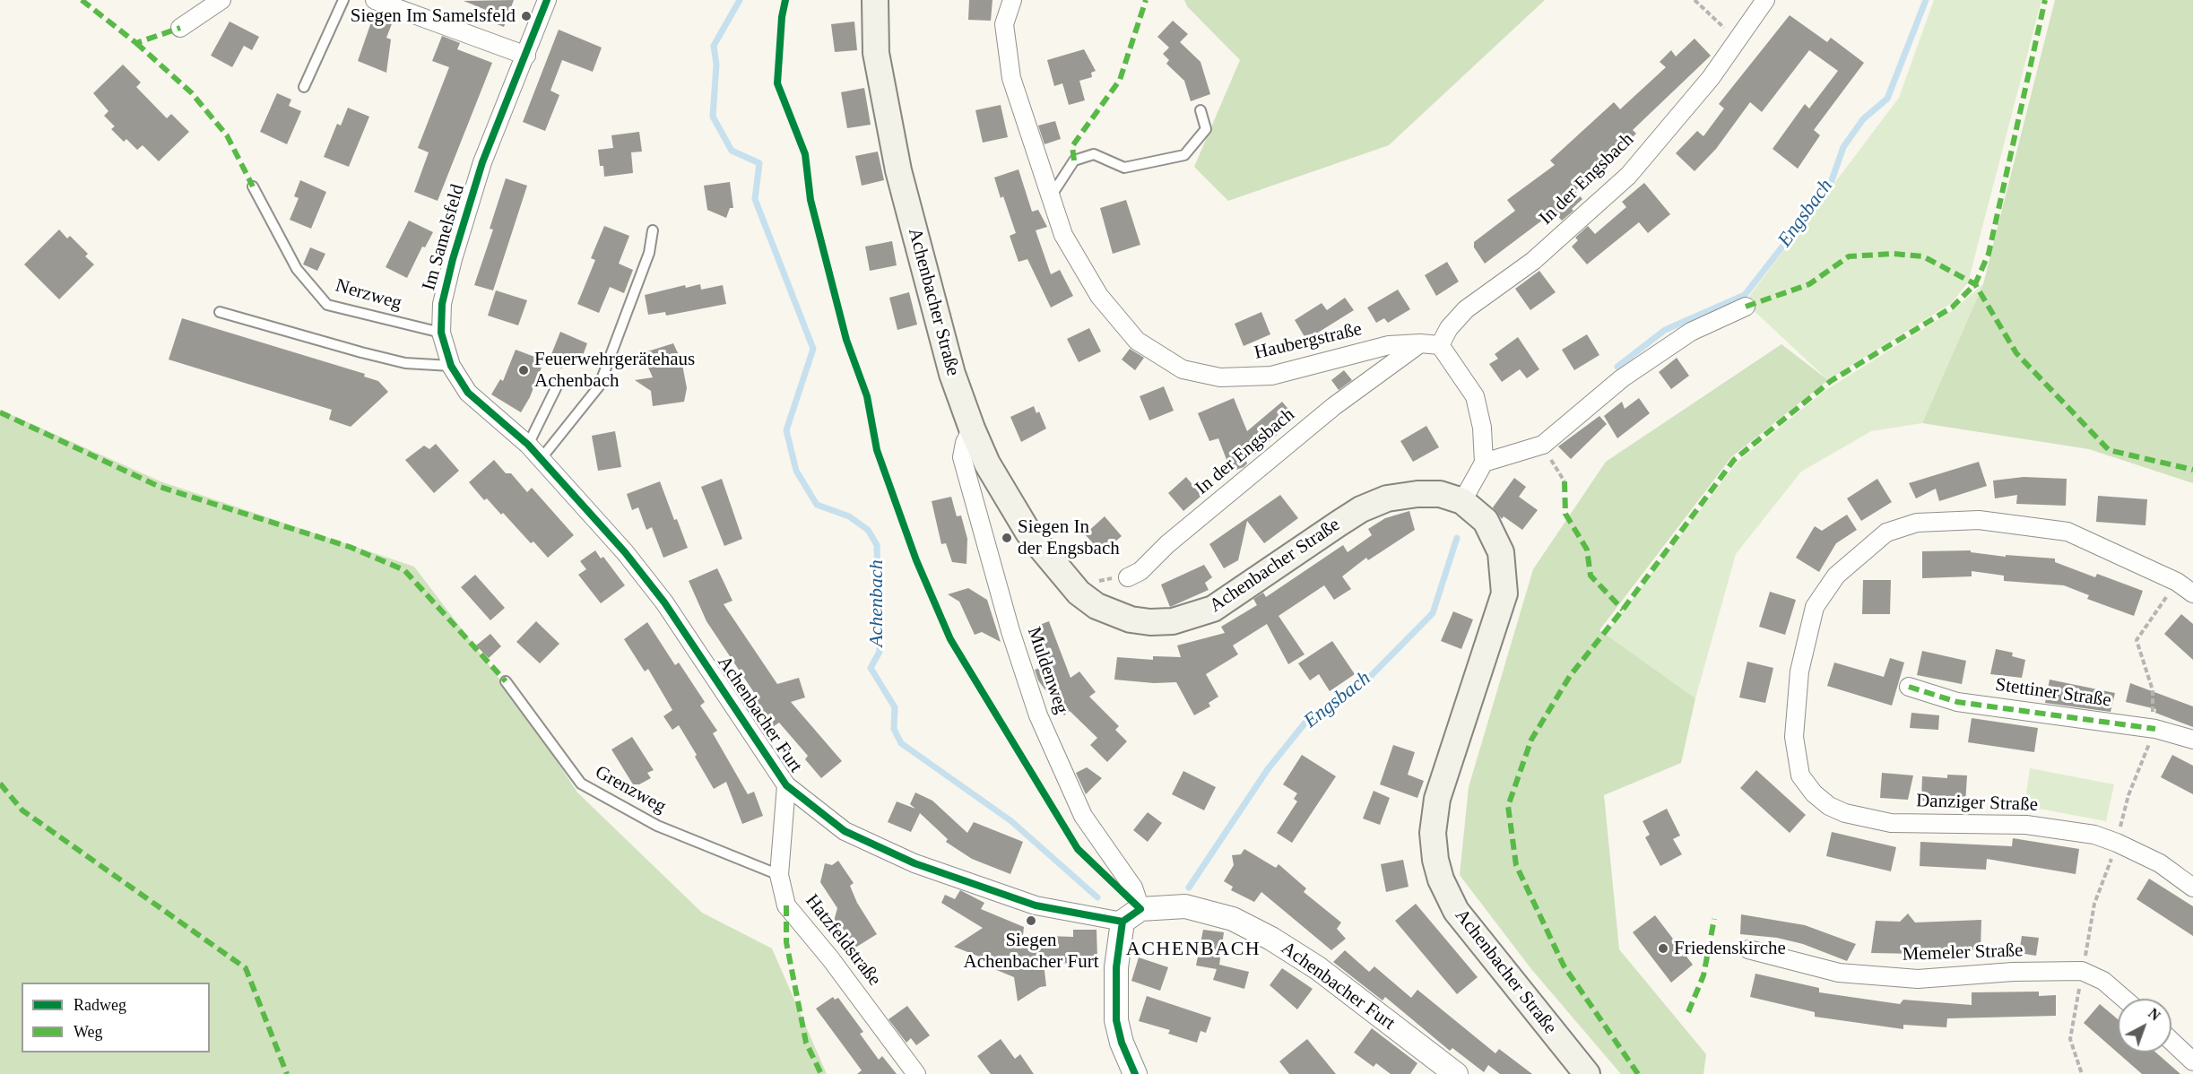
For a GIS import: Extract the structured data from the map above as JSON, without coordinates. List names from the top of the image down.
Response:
{
  "streets": {
    "main road": ["Achenbacher Straße"],
    "street": [
      "In der Engsbach",
      "Im Samelsfeld",
      "Haubergstraße",
      "Muldenweg",
      "Stettiner Straße",
      "Achenbacher Furt",
      "Danziger Straße",
      "Hatzfeldstraße",
      "Memeler Straße"
    ],
    "lane": ["Nerzweg", "Grenzweg"]
  },
  "crossings": [
    ["In der Engsbach", "Haubergstraße"],
    ["Im Samelsfeld", "Nerzweg"],
    ["Im Samelsfeld", "Achenbacher Furt"],
    ["Achenbacher Straße", "Muldenweg"],
    ["Muldenweg", "Achenbacher Furt"],
    ["Achenbacher Furt", "Hatzfeldstraße"],
    ["Grenzweg", "Hatzfeldstraße"]
  ],
  "districts": ["ACHENBACH"],
  "water": ["Engsbach", "Achenbach"],
  "places": [
    "Siegen Im Samelsfeld",
    "Feuerwehrgerätehaus Achenbach",
    "Siegen In der Engsbach",
    "Siegen Achenbacher Furt",
    "Friedenskirche"
  ],
  "legend": ["Radweg", "Weg"],
  "north": "top right"
}
